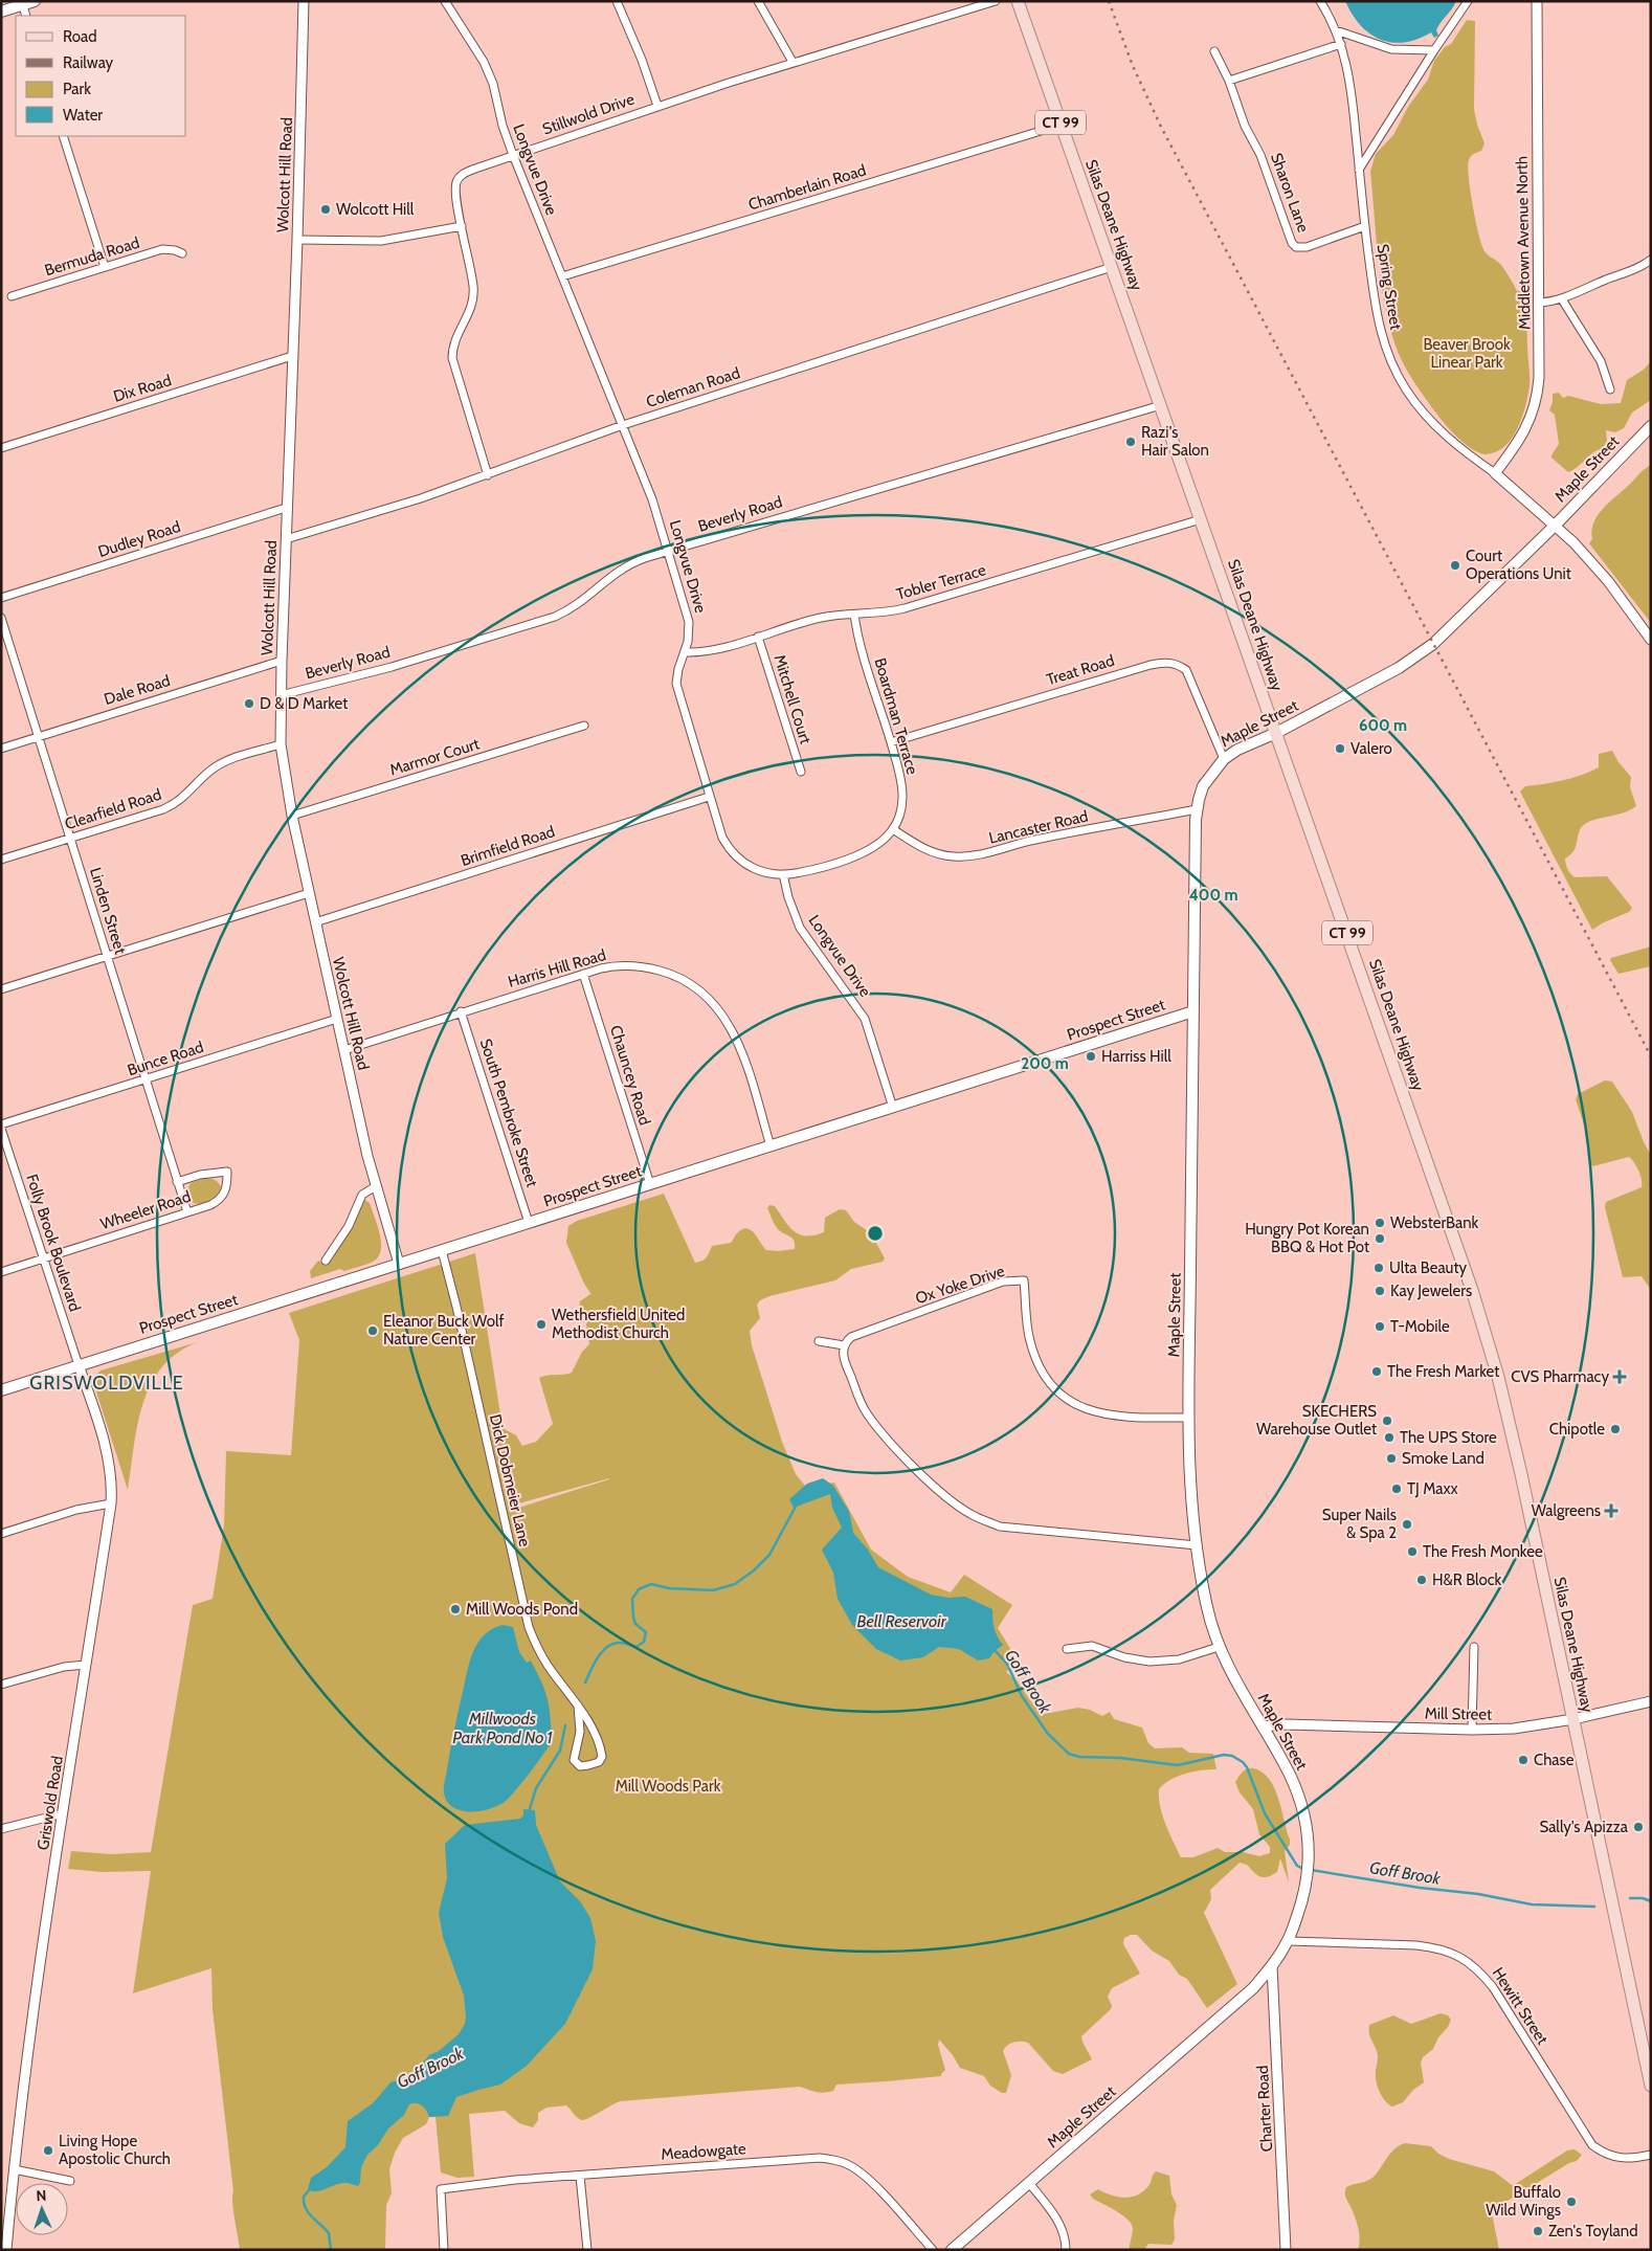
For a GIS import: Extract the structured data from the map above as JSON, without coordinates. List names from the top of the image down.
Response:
{
  "streets": {
    "main road": [
      "CT 99",
      "Silas Deane Highway",
      "Maple Street",
      "Prospect Street"
    ],
    "street": [
      "Stillwold Drive",
      "Longvue Drive",
      "Wolcott Hill Road",
      "Chamberlain Road",
      "Sharon Lane",
      "Middletown Avenue North",
      "Bermuda Road",
      "Spring Street",
      "Coleman Road",
      "Dix Road",
      "Beverly Road",
      "Dudley Road",
      "Tobler Terrace",
      "Treat Road",
      "Dale Road",
      "Mitchell Court",
      "Boardman Terrace",
      "Marmor Court",
      "Clearfield Road",
      "Lancaster Road",
      "Brimfield Road",
      "Linden Street",
      "Harris Hill Road",
      "Bunce Road",
      "Chauncey Road",
      "South Pembroke Street",
      "Wheeler Road",
      "Folly Brook Boulevard",
      "Ox Yoke Drive",
      "Dick Dobmeier Lane",
      "Mill Street",
      "Griswold Road",
      "Hewitt Street",
      "Charter Road",
      "Meadowgate"
    ]
  },
  "crossings": [
    ["Stillwold Drive", "Longvue Drive"],
    ["Stillwold Drive", "Coleman Road"],
    ["Longvue Drive", "Chamberlain Road"],
    ["Longvue Drive", "Coleman Road"],
    ["Longvue Drive", "Beverly Road"],
    ["Longvue Drive", "Tobler Terrace"],
    ["Longvue Drive", "Brimfield Road"],
    ["Longvue Drive", "Prospect Street"],
    ["Wolcott Hill Road", "Coleman Road"],
    ["Wolcott Hill Road", "Dix Road"],
    ["Wolcott Hill Road", "Beverly Road"],
    ["Wolcott Hill Road", "Dudley Road"],
    ["Wolcott Hill Road", "Dale Road"],
    ["Wolcott Hill Road", "Marmor Court"],
    ["Wolcott Hill Road", "Clearfield Road"],
    ["Wolcott Hill Road", "Brimfield Road"],
    ["Wolcott Hill Road", "Harris Hill Road"],
    ["Wolcott Hill Road", "Prospect Street"],
    ["Wolcott Hill Road", "Bunce Road"],
    ["Chamberlain Road", "Silas Deane Highway"],
    ["Sharon Lane", "Spring Street"],
    ["Silas Deane Highway", "Coleman Road"],
    ["Silas Deane Highway", "Maple Street"],
    ["Silas Deane Highway", "Beverly Road"],
    ["Silas Deane Highway", "Tobler Terrace"],
    ["Silas Deane Highway", "Mill Street"],
    ["Middletown Avenue North", "Spring Street"],
    ["Spring Street", "Maple Street"],
    ["Maple Street", "Treat Road"],
    ["Maple Street", "Lancaster Road"],
    ["Maple Street", "Prospect Street"],
    ["Maple Street", "Ox Yoke Drive"],
    ["Maple Street", "Mill Street"],
    ["Maple Street", "Hewitt Street"],
    ["Maple Street", "Charter Road"],
    ["Tobler Terrace", "Mitchell Court"],
    ["Tobler Terrace", "Boardman Terrace"],
    ["Treat Road", "Boardman Terrace"],
    ["Dale Road", "Linden Street"],
    ["Boardman Terrace", "Lancaster Road"],
    ["Clearfield Road", "Linden Street"],
    ["Linden Street", "Bunce Road"],
    ["Linden Street", "Wheeler Road"],
    ["Harris Hill Road", "Prospect Street"],
    ["Harris Hill Road", "Chauncey Road"],
    ["Harris Hill Road", "South Pembroke Street"],
    ["Prospect Street", "Chauncey Road"],
    ["Prospect Street", "South Pembroke Street"],
    ["Prospect Street", "Folly Brook Boulevard"],
    ["Prospect Street", "Dick Dobmeier Lane"],
    ["Prospect Street", "Griswold Road"],
    ["Wheeler Road", "Folly Brook Boulevard"],
    ["Folly Brook Boulevard", "Griswold Road"]
  ],
  "districts": ["GRISWOLDVILLE"],
  "water": ["Bell Reservoir", "Goff Brook", "Millwoods Park Pond No 1"],
  "parks": ["Beaver Brook Linear Park", "Mill Woods Park"],
  "places": {
    "other": [
      "Wolcott Hill",
      "Razi's Hair Salon",
      "Court Operations Unit",
      "D & D Market",
      "Valero",
      "Harriss Hill",
      "WebsterBank",
      "Hungry Pot Korean BBQ & Hot Pot",
      "Ulta Beauty",
      "Kay Jewelers",
      "Wethersfield United Methodist Church",
      "T-Mobile",
      "Eleanor Buck Wolf Nature Center",
      "The Fresh Market",
      "SKECHERS Warehouse Outlet",
      "Chipotle",
      "The UPS Store",
      "Smoke Land",
      "TJ Maxx",
      "Super Nails & Spa 2",
      "The Fresh Monkee",
      "H&R Block",
      "Mill Woods Pond",
      "Chase",
      "Sally's Apizza",
      "Living Hope Apostolic Church",
      "Buffalo Wild Wings",
      "Zen's Toyland"
    ],
    "health": ["CVS Pharmacy", "Walgreens"]
  },
  "legend": [
    "Road",
    "Railway",
    "Park",
    "Water"
  ],
  "north": "top",
  "rings": ["600 m", "400 m", "200 m"]
}
